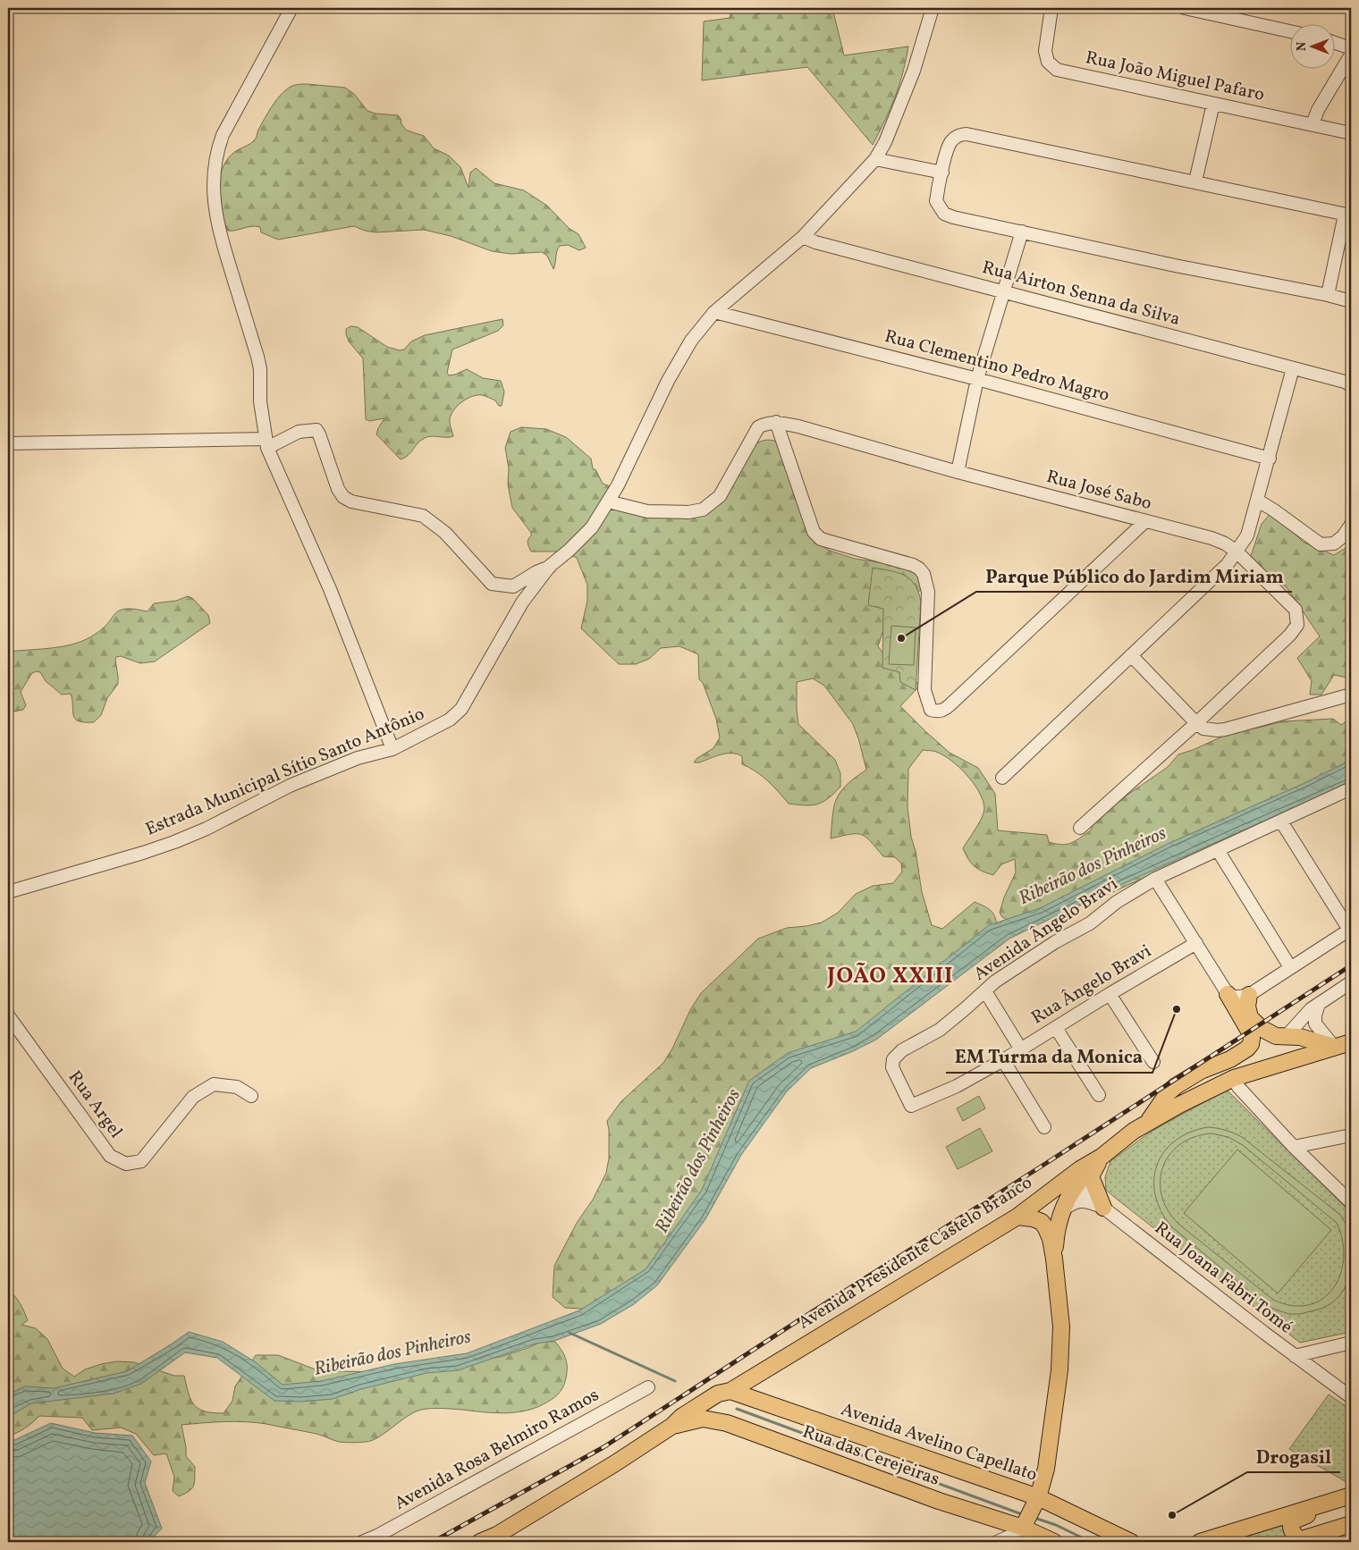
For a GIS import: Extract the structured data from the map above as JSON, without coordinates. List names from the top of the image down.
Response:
{
  "streets": {
    "main road": ["Avenida Presidente Castelo Branco", "Avenida Avelino Capellato", "Rua das Cerejeiras"],
    "street": [
      "Rua João Miguel Pafaro",
      "Rua Airton Senna da Silva",
      "Rua Clementino Pedro Magro",
      "Rua José Sabo",
      "Estrada Municipal Sítio Santo Antônio",
      "Avenida Ângelo Bravi",
      "Rua Ângelo Bravi",
      "Rua Argel",
      "Rua Joana Fabri Tomé",
      "Avenida Rosa Belmiro Ramos"
    ]
  },
  "crossings": [
    ["Avenida Ângelo Bravi", "Rua Ângelo Bravi"],
    ["Avenida Presidente Castelo Branco", "Avenida Avelino Capellato"],
    ["Avenida Presidente Castelo Branco", "Rua das Cerejeiras"]
  ],
  "districts": ["JOÃO XXIII"],
  "water": ["Ribeirão dos Pinheiros"],
  "places": ["Parque Público do Jardim Miriam", "EM Turma da Monica", "Drogasil"],
  "north": "left"
}
